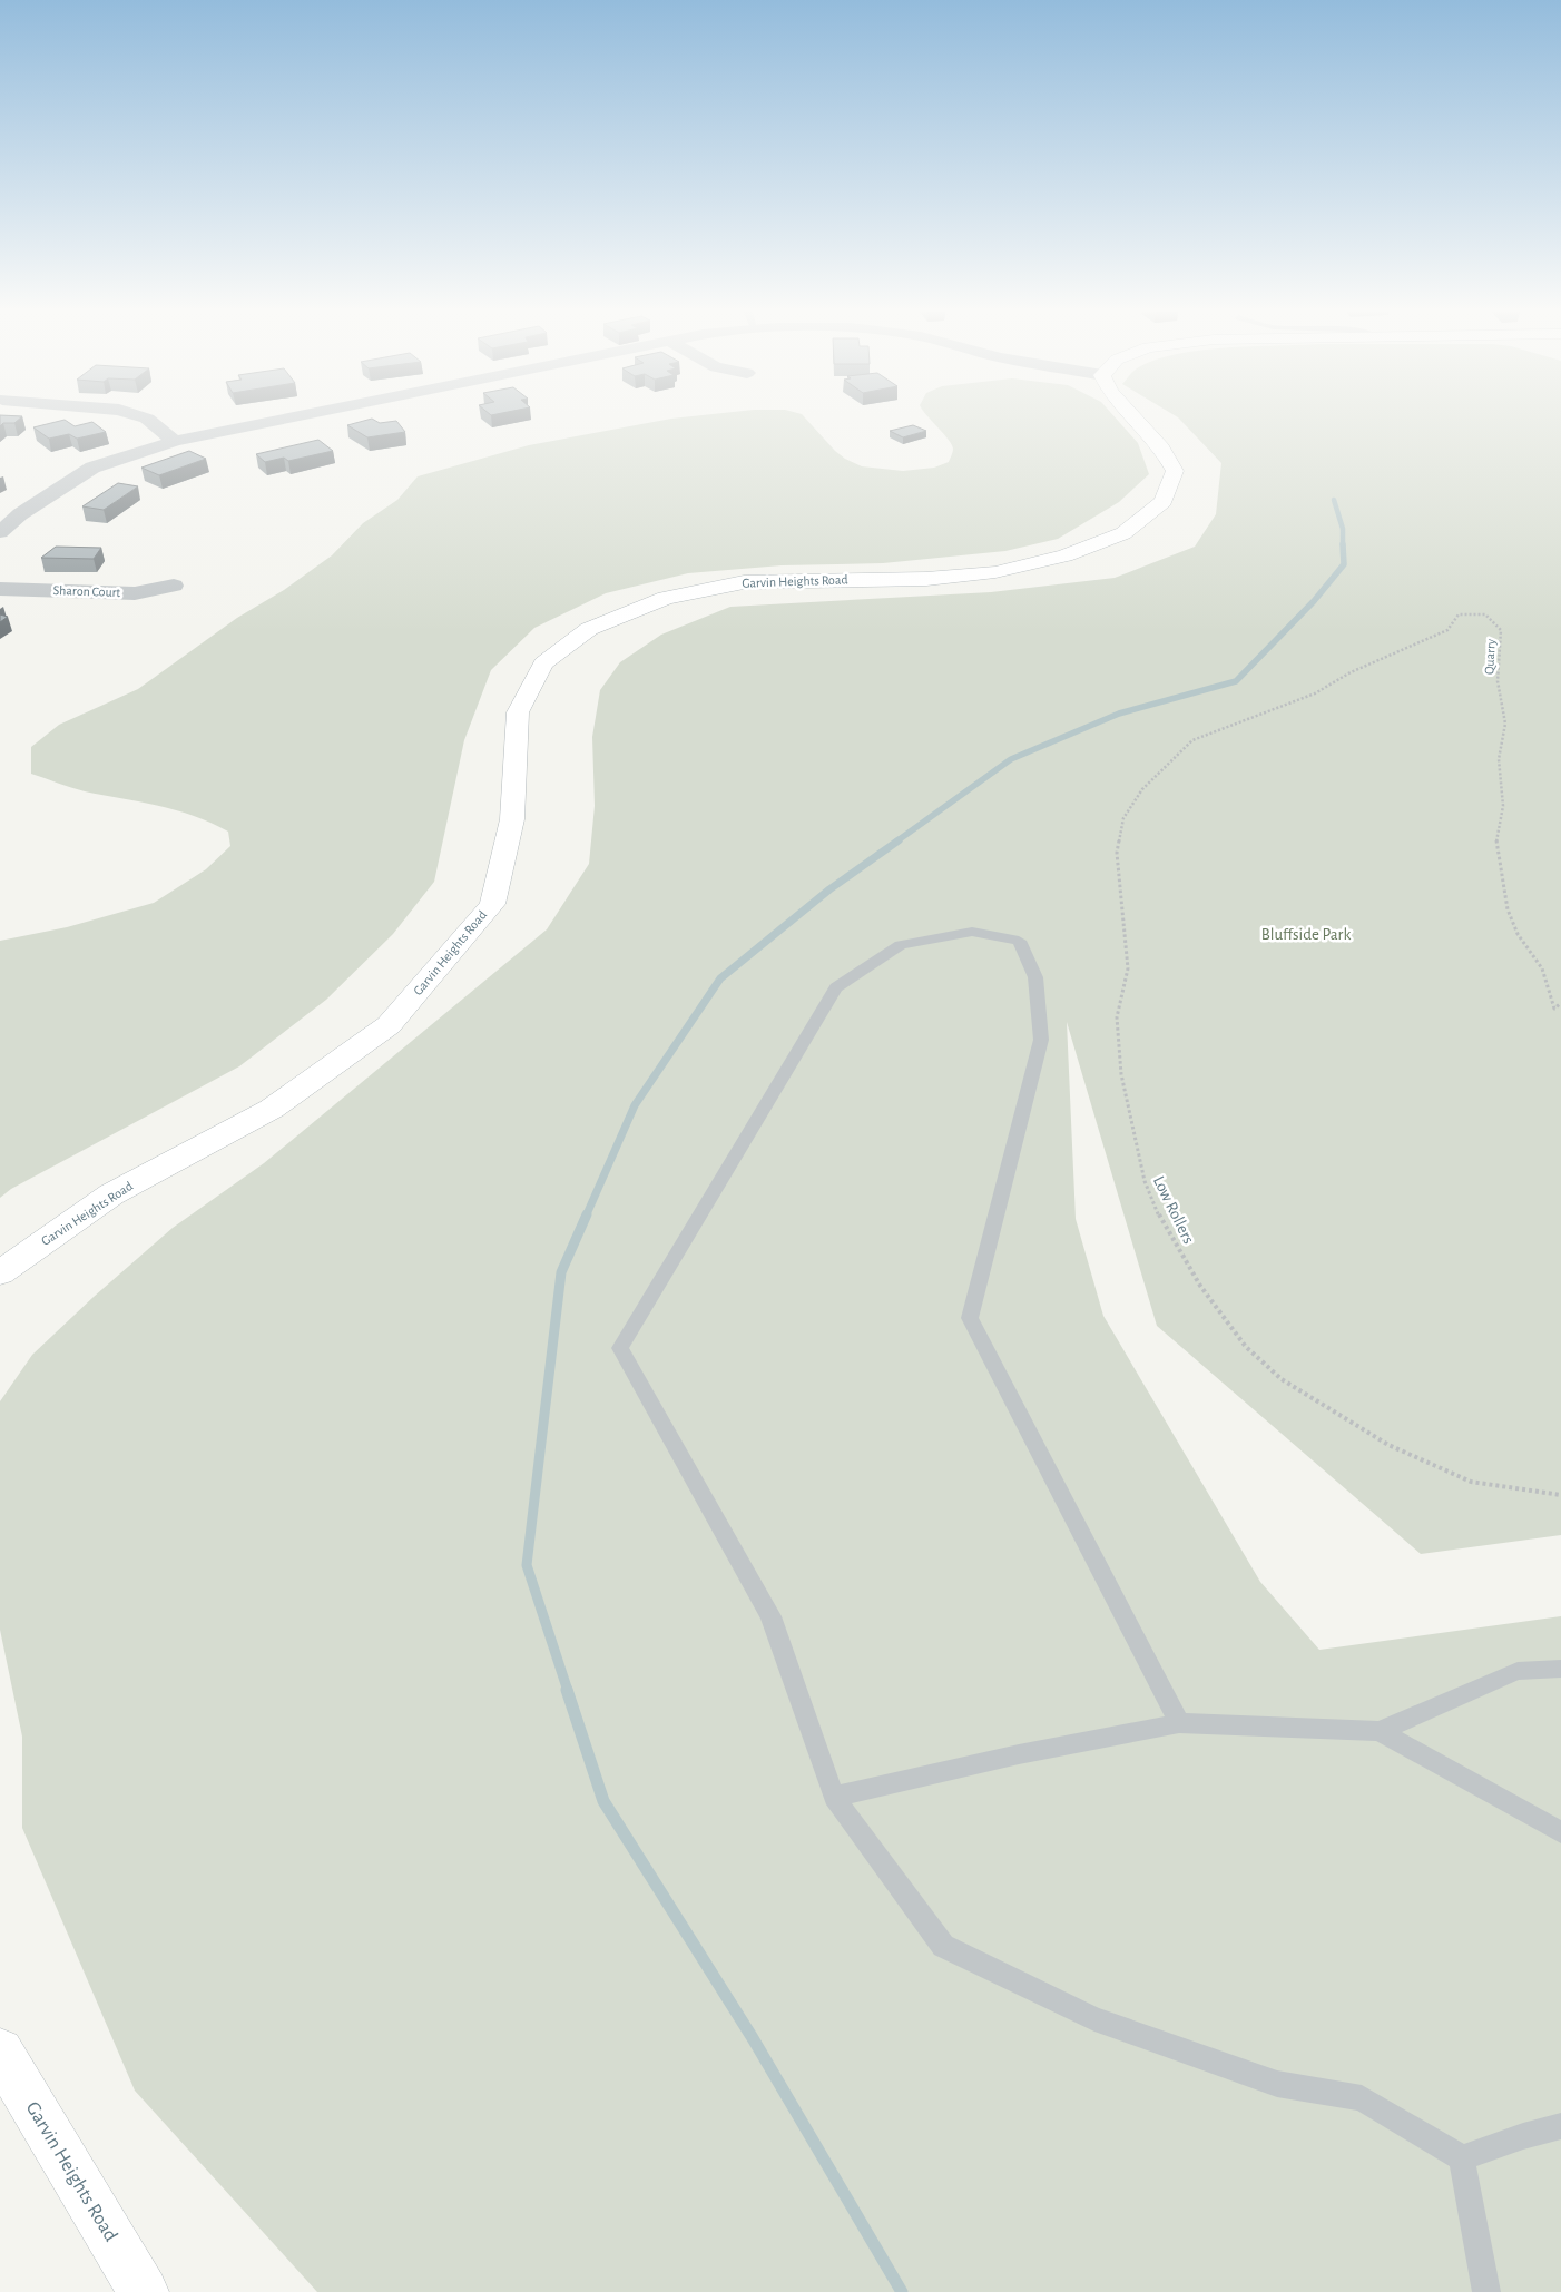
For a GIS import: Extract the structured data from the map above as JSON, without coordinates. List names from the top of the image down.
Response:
{
  "streets": {
    "main road": ["Garvin Heights Road"],
    "street": ["Sharon Court"],
    "path": ["Quarry", "Low Rollers"]
  },
  "crossings": [
    ["Quarry", "Low Rollers"]
  ],
  "parks": ["Bluffside Park"]
}
